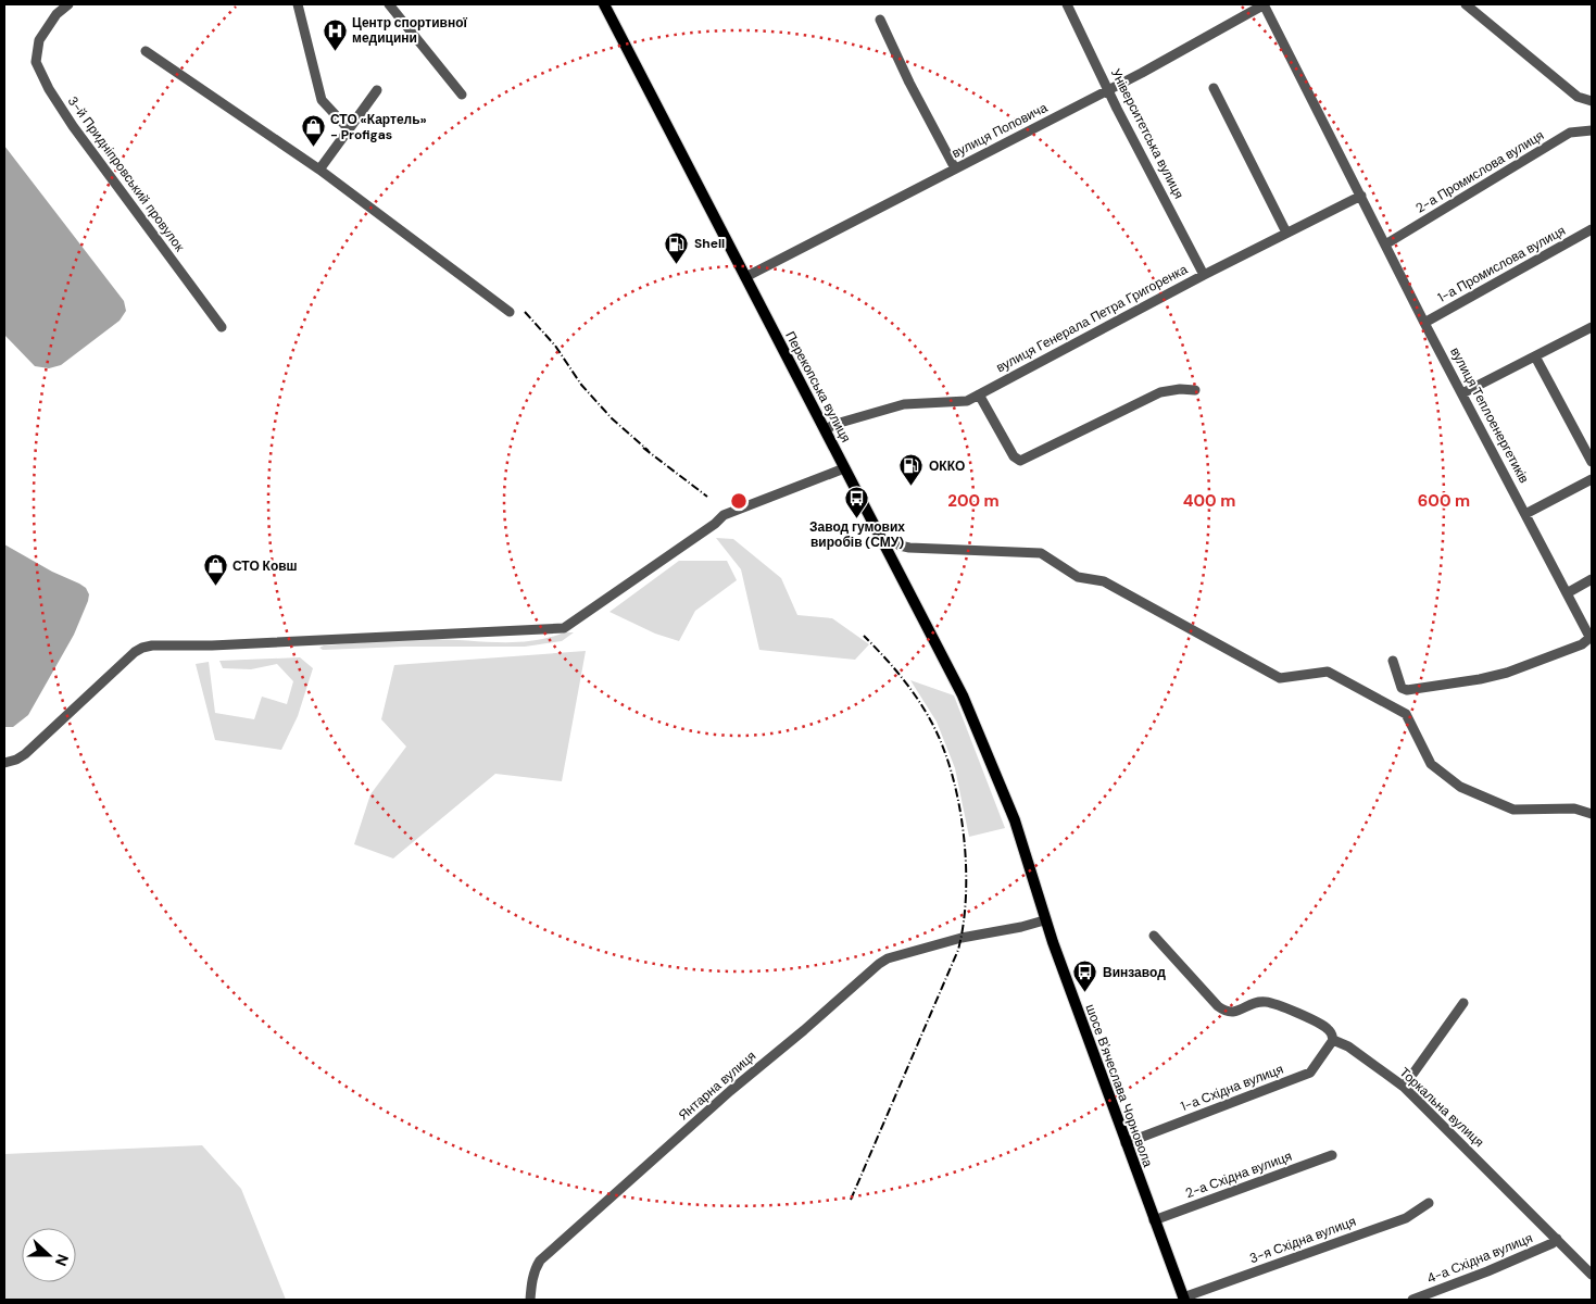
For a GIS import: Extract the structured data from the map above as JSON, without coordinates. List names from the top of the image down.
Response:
{
  "streets": {
    "main road": ["Перекопська вулиця", "шосе В'ячеслава Чорновола"],
    "street": [
      "вулиця Поповича",
      "Університетська вулиця",
      "2-а Промислова вулиця",
      "3-й Придніпровський провулок",
      "1-а Промислова вулиця",
      "вулиця Генерала Петра Григоренка",
      "вулиця Теплоенергетиків",
      "Янтарна вулиця",
      "1-а Східна вулиця",
      "Торкальна вулиця",
      "2-а Східна вулиця",
      "3-я Східна вулиця",
      "4-а Східна вулиця"
    ]
  },
  "crossings": [
    ["вулиця Поповича", "Університетська вулиця"],
    ["вулиця Поповича", "Перекопська вулиця"],
    ["вулиця Поповича", "вулиця Теплоенергетиків"],
    ["Університетська вулиця", "вулиця Генерала Петра Григоренка"],
    ["2-а Промислова вулиця", "вулиця Теплоенергетиків"],
    ["1-а Промислова вулиця", "вулиця Теплоенергетиків"],
    ["вулиця Генерала Петра Григоренка", "Перекопська вулиця"],
    ["вулиця Генерала Петра Григоренка", "вулиця Теплоенергетиків"],
    ["Перекопська вулиця", "шосе В'ячеслава Чорновола"],
    ["Янтарна вулиця", "шосе В'ячеслава Чорновола"],
    ["шосе В'ячеслава Чорновола", "1-а Східна вулиця"],
    ["шосе В'ячеслава Чорновола", "2-а Східна вулиця"],
    ["шосе В'ячеслава Чорновола", "3-я Східна вулиця"],
    ["1-а Східна вулиця", "Торкальна вулиця"],
    ["Торкальна вулиця", "4-а Східна вулиця"]
  ],
  "places": {
    "hospital": ["Центр спортивної медицини"],
    "shop": ["СТО «Картель» - Profigas", "СТО Ковш"],
    "fuel station": ["Shell", "ОККО"],
    "bus stop": ["Завод гумових виробів (СМУ)", "Винзавод"]
  },
  "north": "right",
  "rings": ["200 m", "400 m", "600 m"]
}
